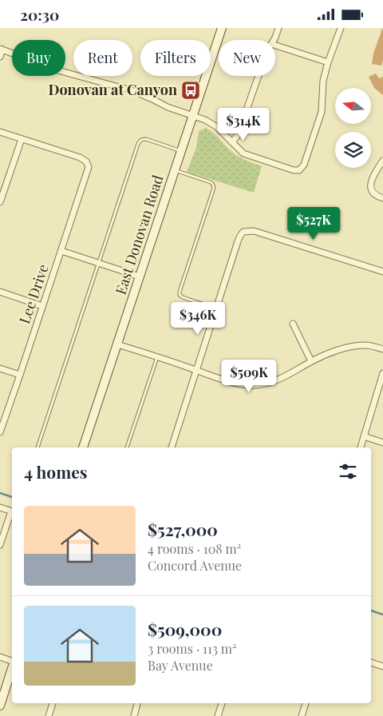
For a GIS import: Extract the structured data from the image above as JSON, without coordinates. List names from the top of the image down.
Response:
{
  "streets": {
    "street": ["East Donovan Road", "Lee Drive"]
  },
  "places": {
    "bus stop": ["Donovan at Canyon"]
  },
  "north": "left",
  "page": {
    "status": "20:30",
    "chip": [
      "Buy",
      "Rent",
      "Filters",
      "New"
    ],
    "price": [
      "$314K",
      "$527K",
      "$346K",
      "$509K"
    ],
    "heading": "4 homes",
    "list": [
      {
        "name": "$527,000",
        "note": "4 rooms · 108 m² · Concord Avenue"
      },
      {
        "name": "$509,000",
        "note": "3 rooms · 113 m² · Bay Avenue"
      }
    ]
  }
}
